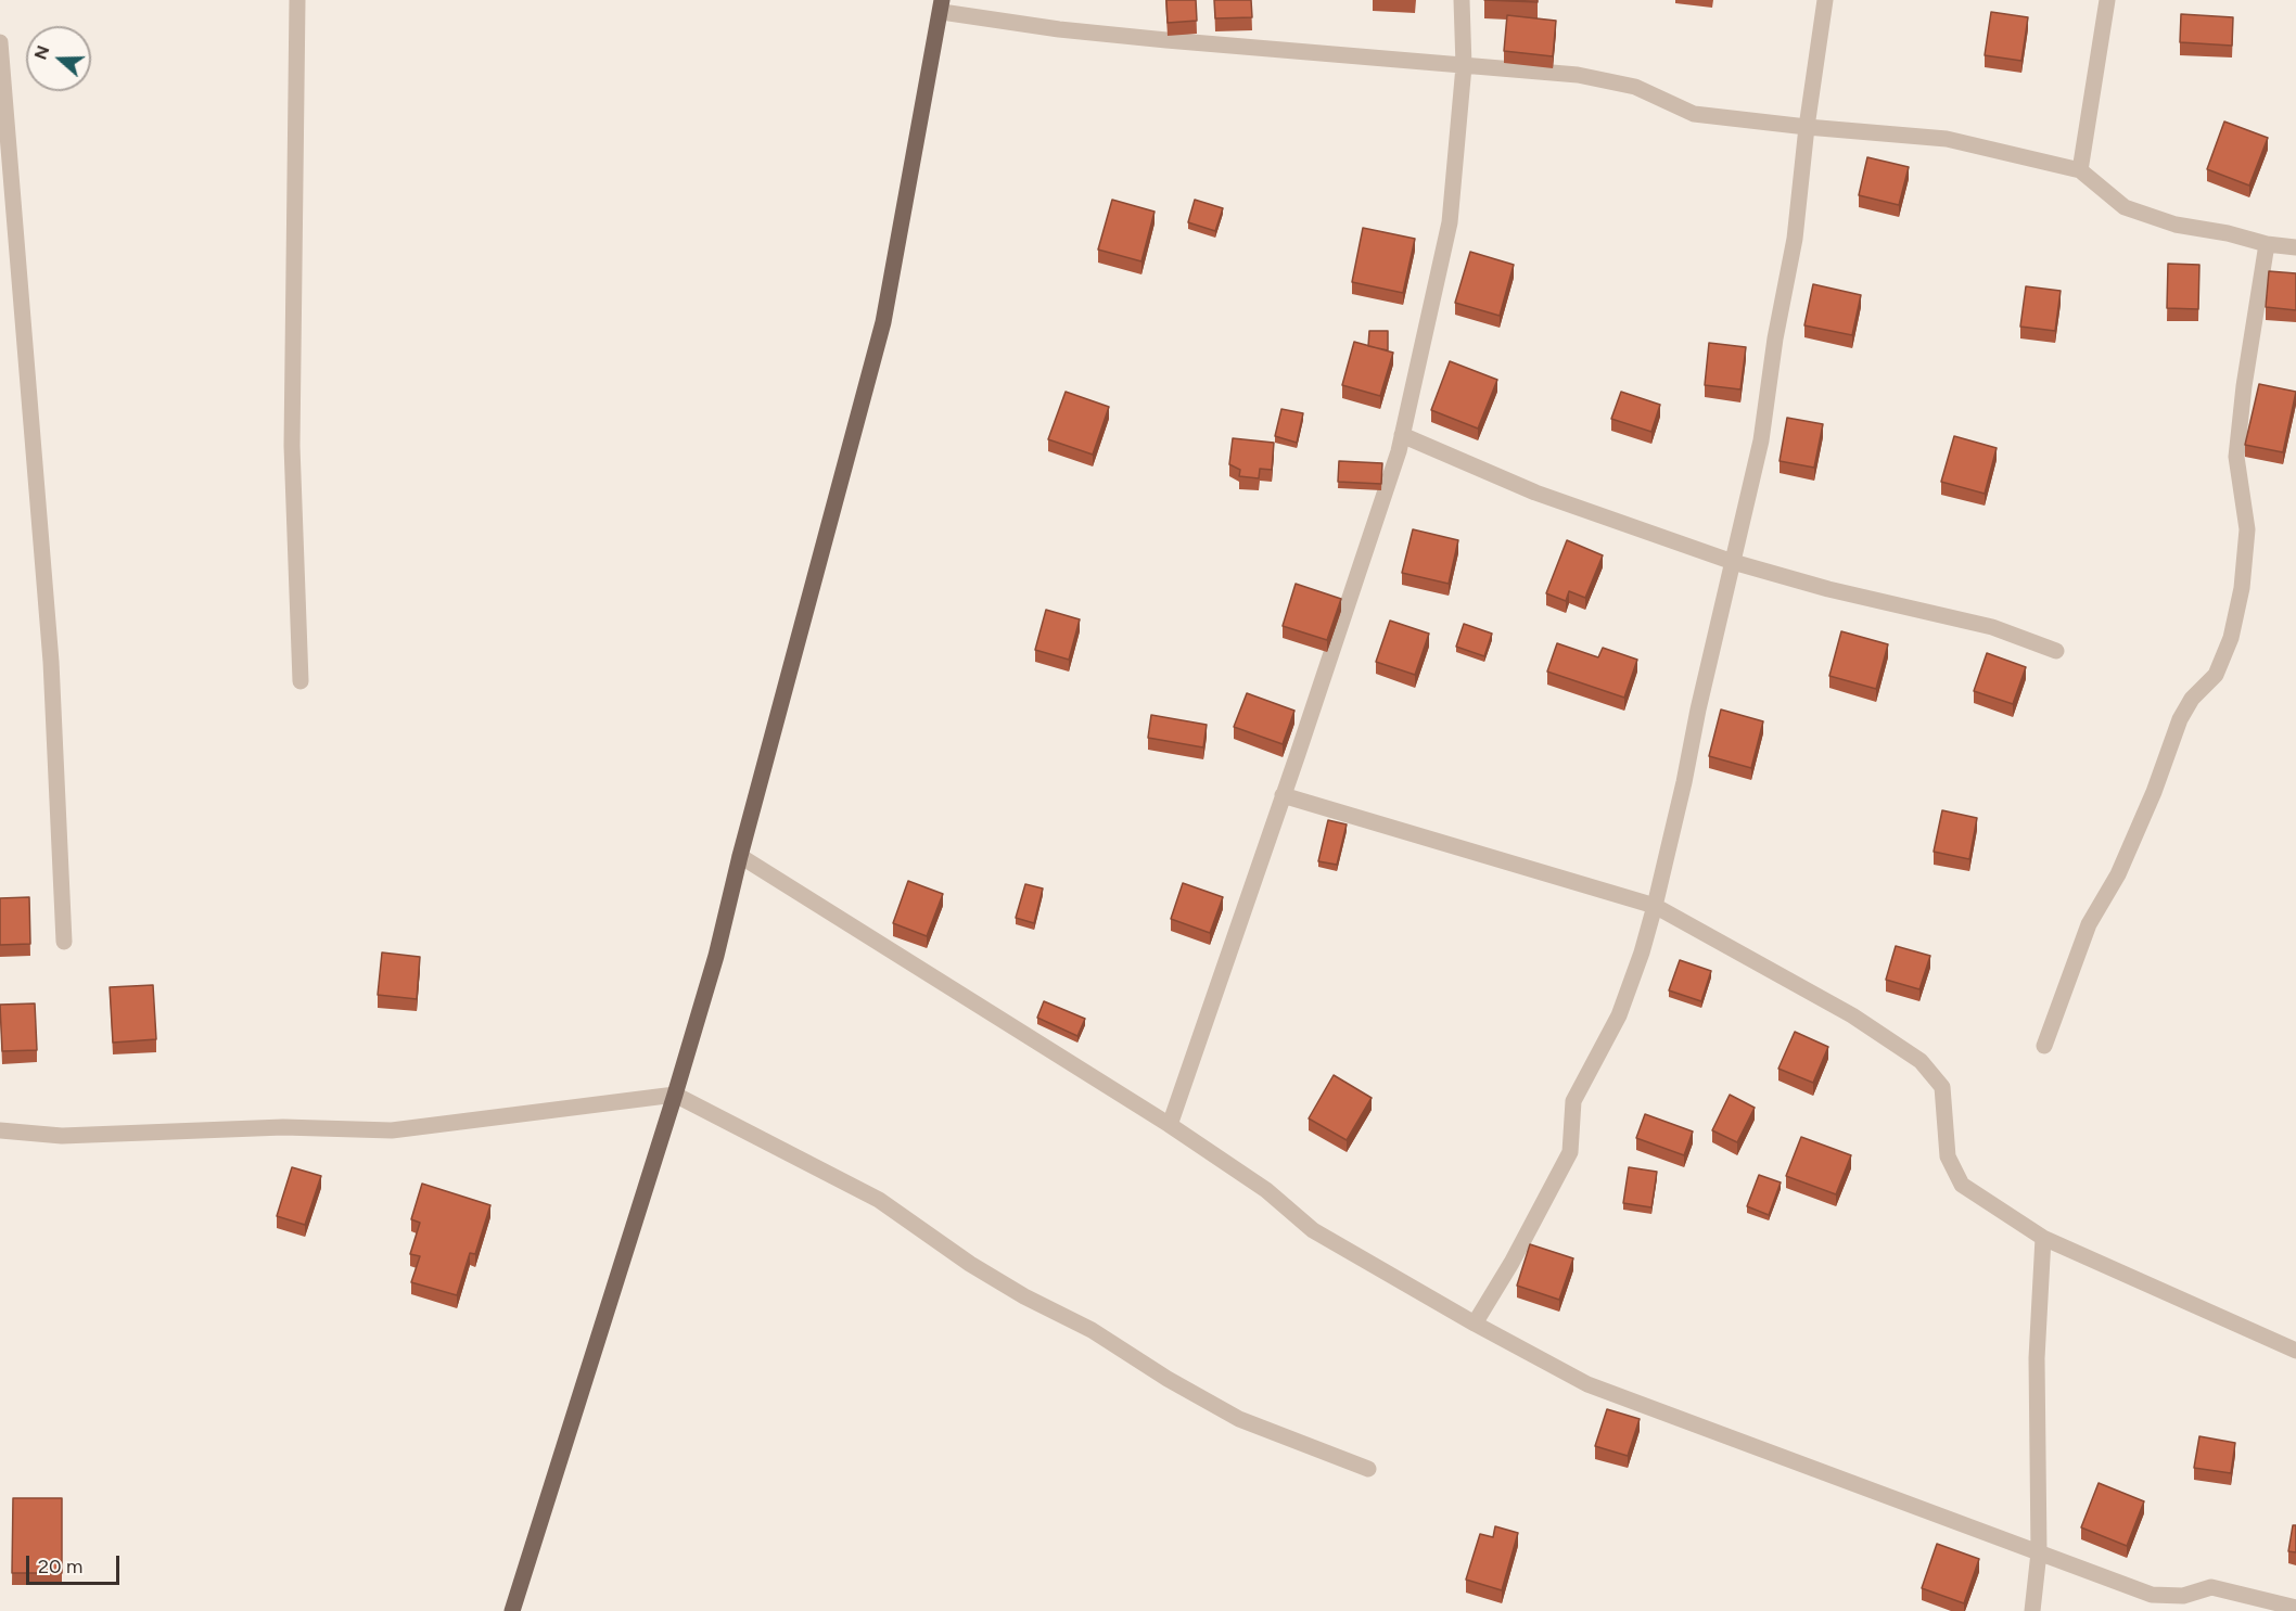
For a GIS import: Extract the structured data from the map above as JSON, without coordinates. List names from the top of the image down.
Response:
{
  "scale_bar": "20 m",
  "north": "left"
}
